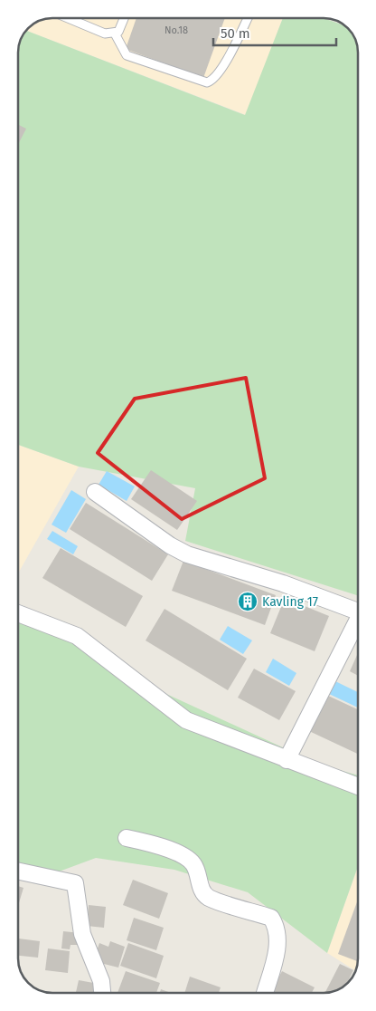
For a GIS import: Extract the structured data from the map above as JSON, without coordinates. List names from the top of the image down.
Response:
{
  "places": {
    "building": ["Kavling 17"]
  },
  "house_numbers": ["No.18"],
  "scale_bar": "50 m"
}
